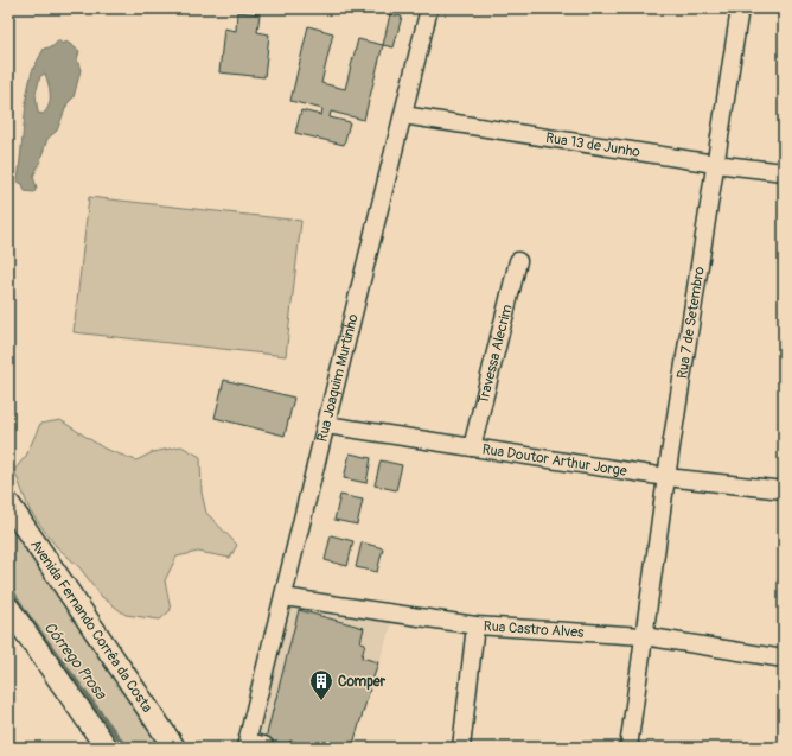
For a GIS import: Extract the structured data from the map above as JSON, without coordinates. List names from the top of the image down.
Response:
{
  "streets": {
    "main road": ["Avenida Fernando Corrêa da Costa"],
    "street": [
      "Rua 13 de Junho",
      "Rua 7 de Setembro",
      "Travessa Alecrim",
      "Rua Joaquim Murtinho",
      "Rua Doutor Arthur Jorge",
      "Rua Castro Alves"
    ]
  },
  "crossings": [
    ["Rua 13 de Junho", "Rua 7 de Setembro"],
    ["Rua 13 de Junho", "Rua Joaquim Murtinho"],
    ["Rua 7 de Setembro", "Rua Doutor Arthur Jorge"],
    ["Rua 7 de Setembro", "Rua Castro Alves"],
    ["Travessa Alecrim", "Rua Doutor Arthur Jorge"],
    ["Rua Joaquim Murtinho", "Rua Doutor Arthur Jorge"],
    ["Rua Joaquim Murtinho", "Rua Castro Alves"]
  ],
  "water": ["Córrego Prosa"],
  "places": {
    "building": ["Comper"]
  }
}
